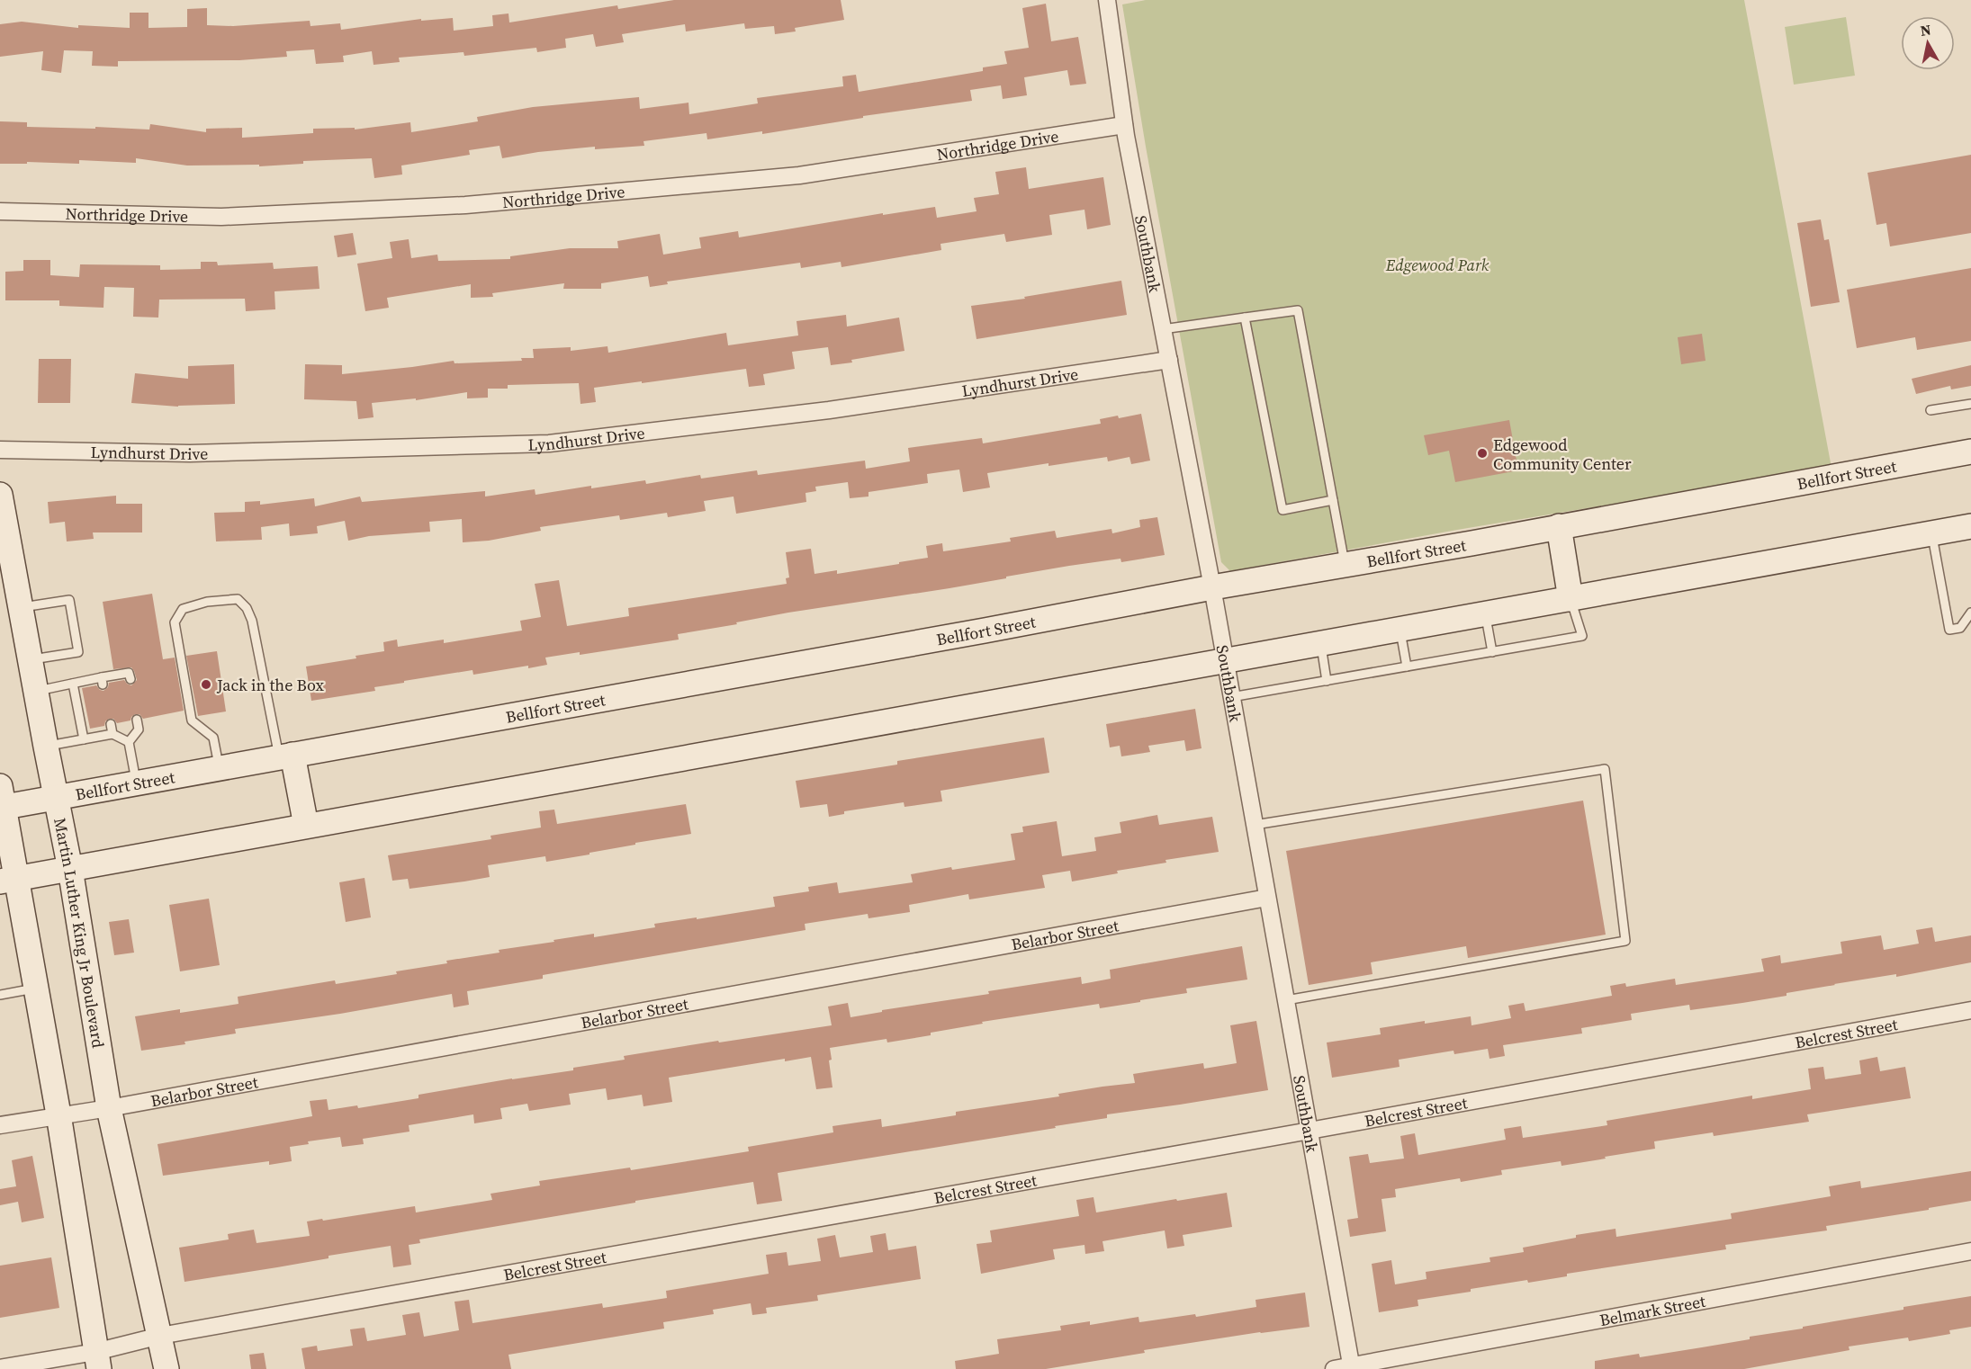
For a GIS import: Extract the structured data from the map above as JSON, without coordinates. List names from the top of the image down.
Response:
{
  "streets": {
    "main road": ["Bellfort Street", "Martin Luther King Jr Boulevard"],
    "street": [
      "Northridge Drive",
      "Southbank",
      "Lyndhurst Drive",
      "Belarbor Street",
      "Belcrest Street",
      "Belmark Street"
    ]
  },
  "crossings": [
    ["Northridge Drive", "Southbank"],
    ["Southbank", "Lyndhurst Drive"],
    ["Southbank", "Bellfort Street"],
    ["Southbank", "Belarbor Street"],
    ["Southbank", "Belcrest Street"],
    ["Southbank", "Belmark Street"],
    ["Bellfort Street", "Martin Luther King Jr Boulevard"],
    ["Martin Luther King Jr Boulevard", "Belarbor Street"],
    ["Martin Luther King Jr Boulevard", "Belcrest Street"]
  ],
  "parks": ["Edgewood Park"],
  "places": ["Edgewood Community Center", "Jack in the Box"],
  "north": "top"
}
